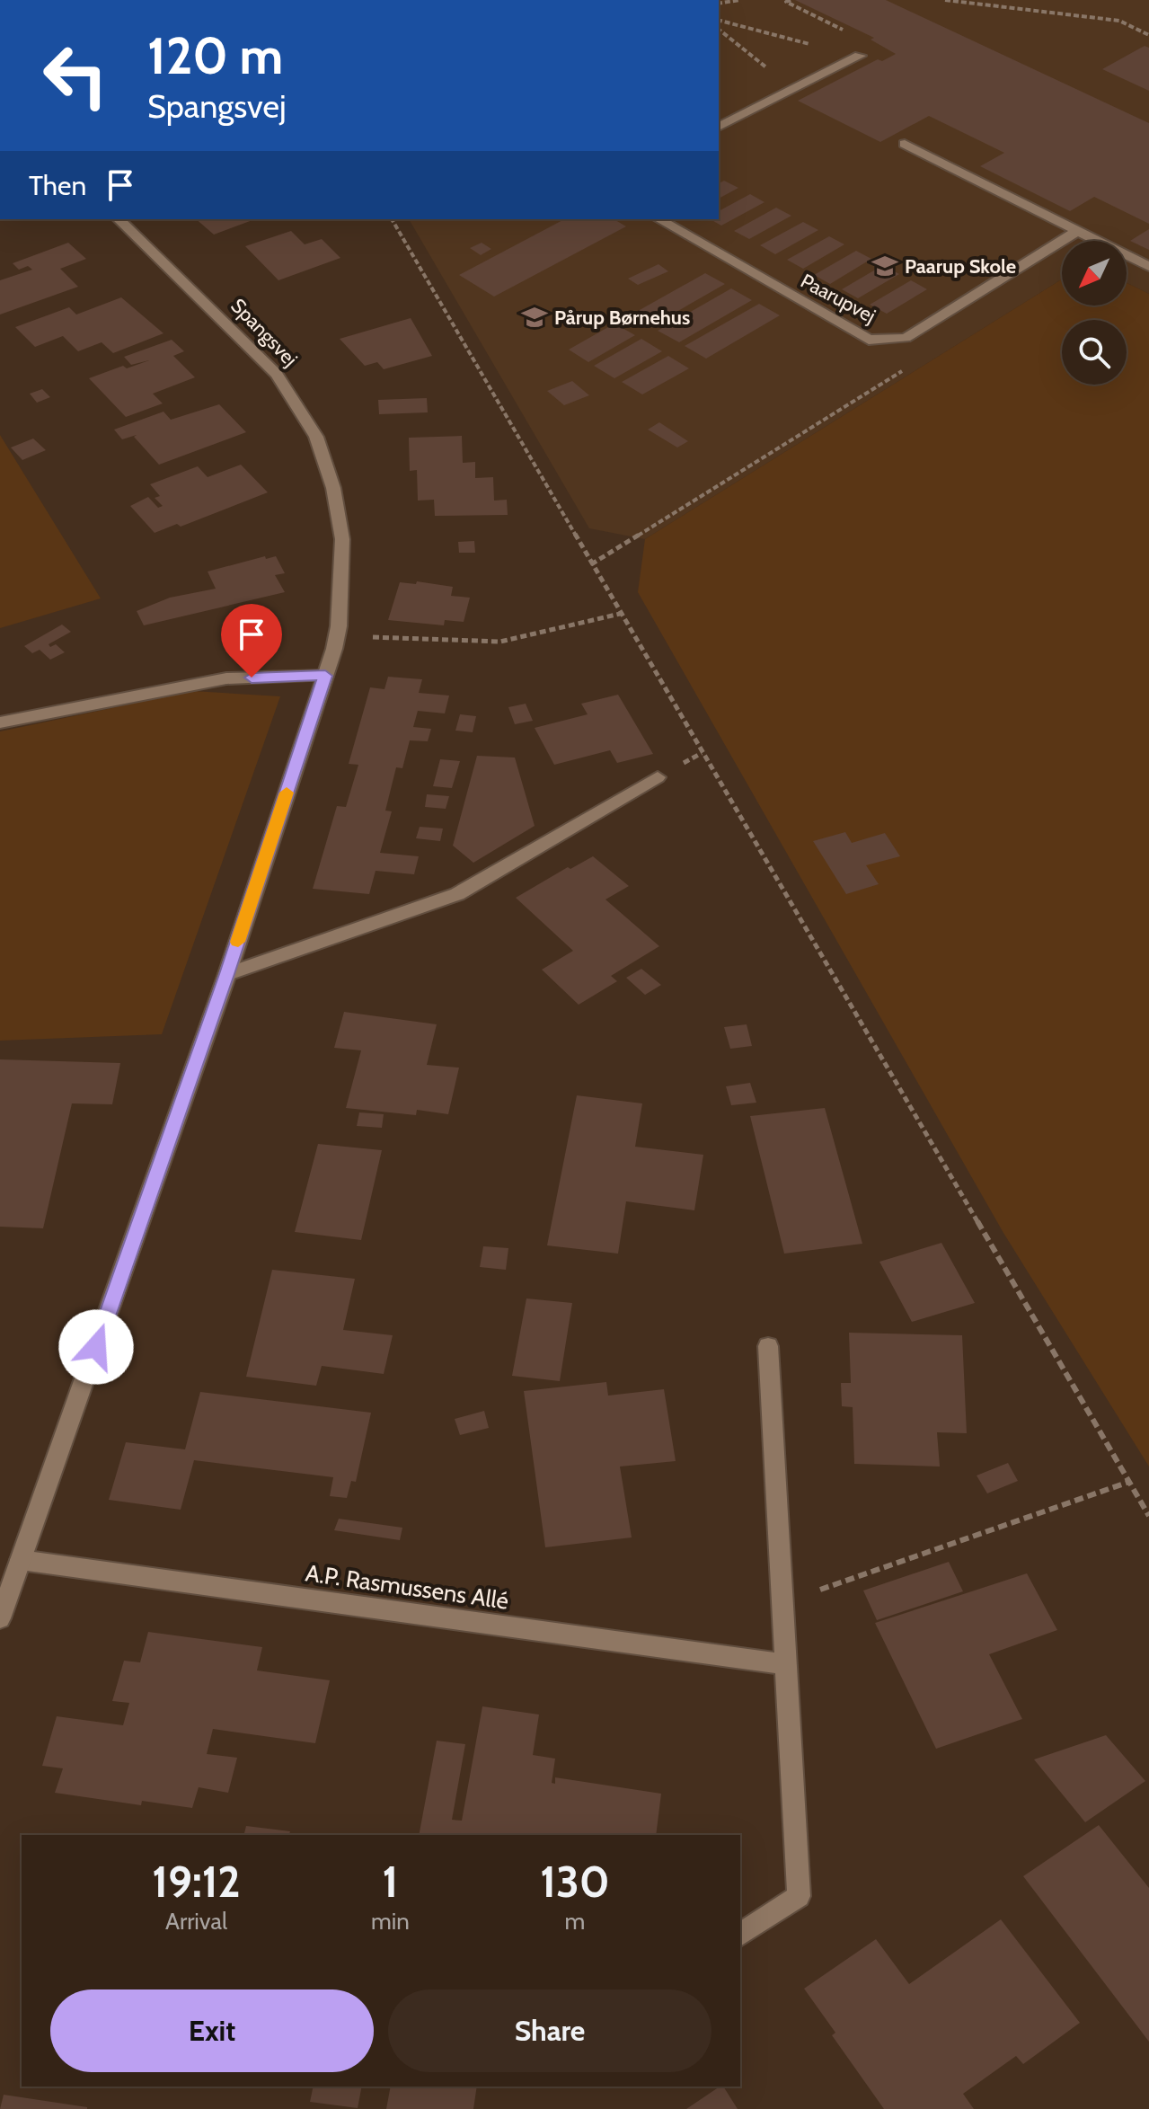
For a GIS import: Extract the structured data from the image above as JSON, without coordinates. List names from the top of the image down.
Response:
{
  "streets": {
    "street": ["Paarupvej", "Spangsvej", "A.P. Rasmussens Allé"]
  },
  "crossings": [
    ["Spangsvej", "A.P. Rasmussens Allé"]
  ],
  "places": {
    "school or university": ["Paarup Skole", "Pårup Børnehus"]
  },
  "north": "bottom left",
  "page": {
    "turn": ["120 m", "Spangsvej"],
    "then": "Then",
    "eta": [
      "19:12",
      "Arrival",
      "1",
      "min",
      "130",
      "m"
    ],
    "buttons": ["Exit", "Share"]
  }
}
